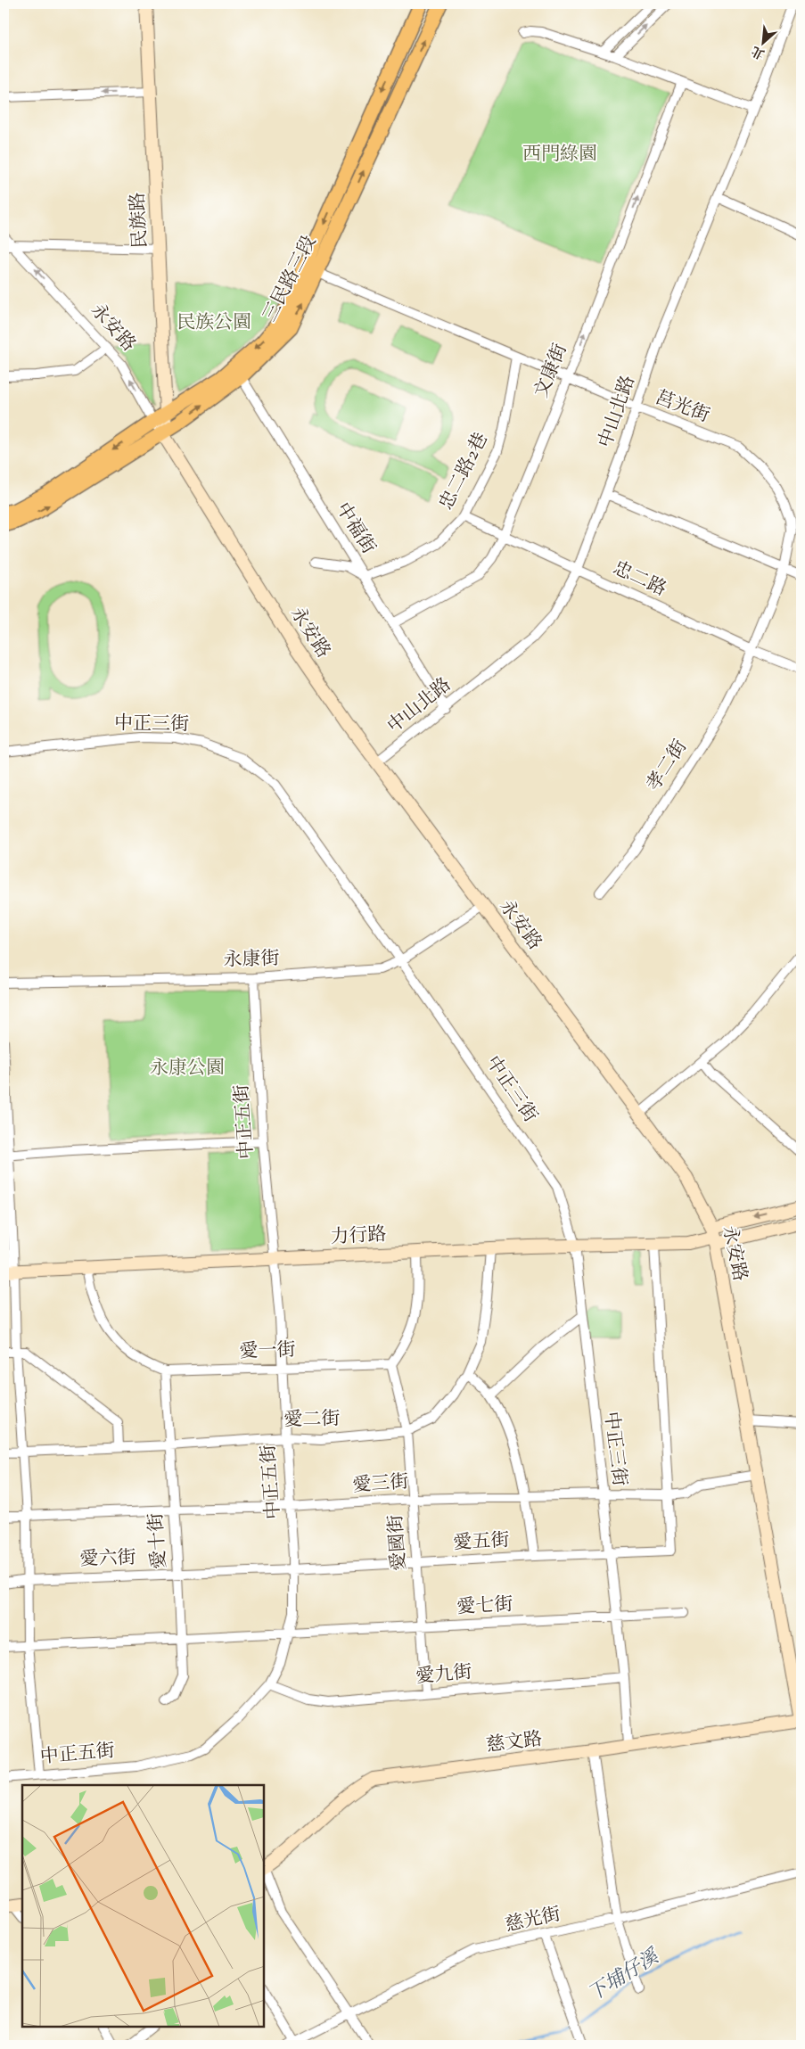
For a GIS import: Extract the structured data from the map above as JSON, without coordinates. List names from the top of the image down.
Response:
{
  "streets": {
    "main road": [
      "民族路",
      "三民路三段",
      "永安路",
      "力行路",
      "慈文路"
    ],
    "street": [
      "文康街",
      "莒光街",
      "中山北路",
      "忠二路2巷",
      "中福街",
      "忠二路",
      "中正三街",
      "孝二街",
      "永康街",
      "中正五街",
      "愛一街",
      "愛二街",
      "愛三街",
      "愛十街",
      "愛國街",
      "愛五街",
      "愛六街",
      "愛七街",
      "愛九街",
      "慈光街"
    ]
  },
  "crossings": [
    ["民族路", "三民路三段"],
    ["民族路", "永安路"],
    ["三民路三段", "永安路"],
    ["三民路三段", "莒光街"],
    ["三民路三段", "中福街"],
    ["永安路", "中山北路"],
    ["永安路", "永康街"],
    ["永安路", "力行路"],
    ["永安路", "愛三街"],
    ["永安路", "慈文路"],
    ["文康街", "莒光街"],
    ["文康街", "中福街"],
    ["文康街", "忠二路"],
    ["莒光街", "中山北路"],
    ["莒光街", "忠二路2巷"],
    ["莒光街", "忠二路"],
    ["莒光街", "孝二街"],
    ["中山北路", "中福街"],
    ["中山北路", "忠二路"],
    ["忠二路2巷", "中福街"],
    ["忠二路2巷", "忠二路"],
    ["忠二路", "孝二街"],
    ["中正三街", "永康街"],
    ["中正三街", "力行路"],
    ["中正三街", "愛三街"],
    ["中正三街", "愛五街"],
    ["中正三街", "愛七街"],
    ["中正三街", "愛九街"],
    ["中正三街", "慈文路"],
    ["永康街", "中正五街"],
    ["中正五街", "力行路"],
    ["中正五街", "愛一街"],
    ["中正五街", "愛二街"],
    ["中正五街", "愛三街"],
    ["中正五街", "愛五街"],
    ["中正五街", "愛六街"],
    ["中正五街", "愛七街"],
    ["中正五街", "愛九街"],
    ["力行路", "愛一街"],
    ["力行路", "愛二街"],
    ["愛一街", "愛十街"],
    ["愛一街", "愛國街"],
    ["愛二街", "愛十街"],
    ["愛二街", "愛國街"],
    ["愛三街", "愛十街"],
    ["愛三街", "愛國街"],
    ["愛三街", "愛五街"],
    ["愛十街", "愛六街"],
    ["愛十街", "愛七街"],
    ["愛國街", "愛五街"],
    ["愛國街", "愛七街"],
    ["愛國街", "愛九街"],
    ["愛五街", "愛六街"]
  ],
  "one_way": ["文康街"],
  "water": ["下埔仔溪"],
  "parks": ["西門綠園", "民族公園", "永康公園"],
  "north": "bottom left"
}
